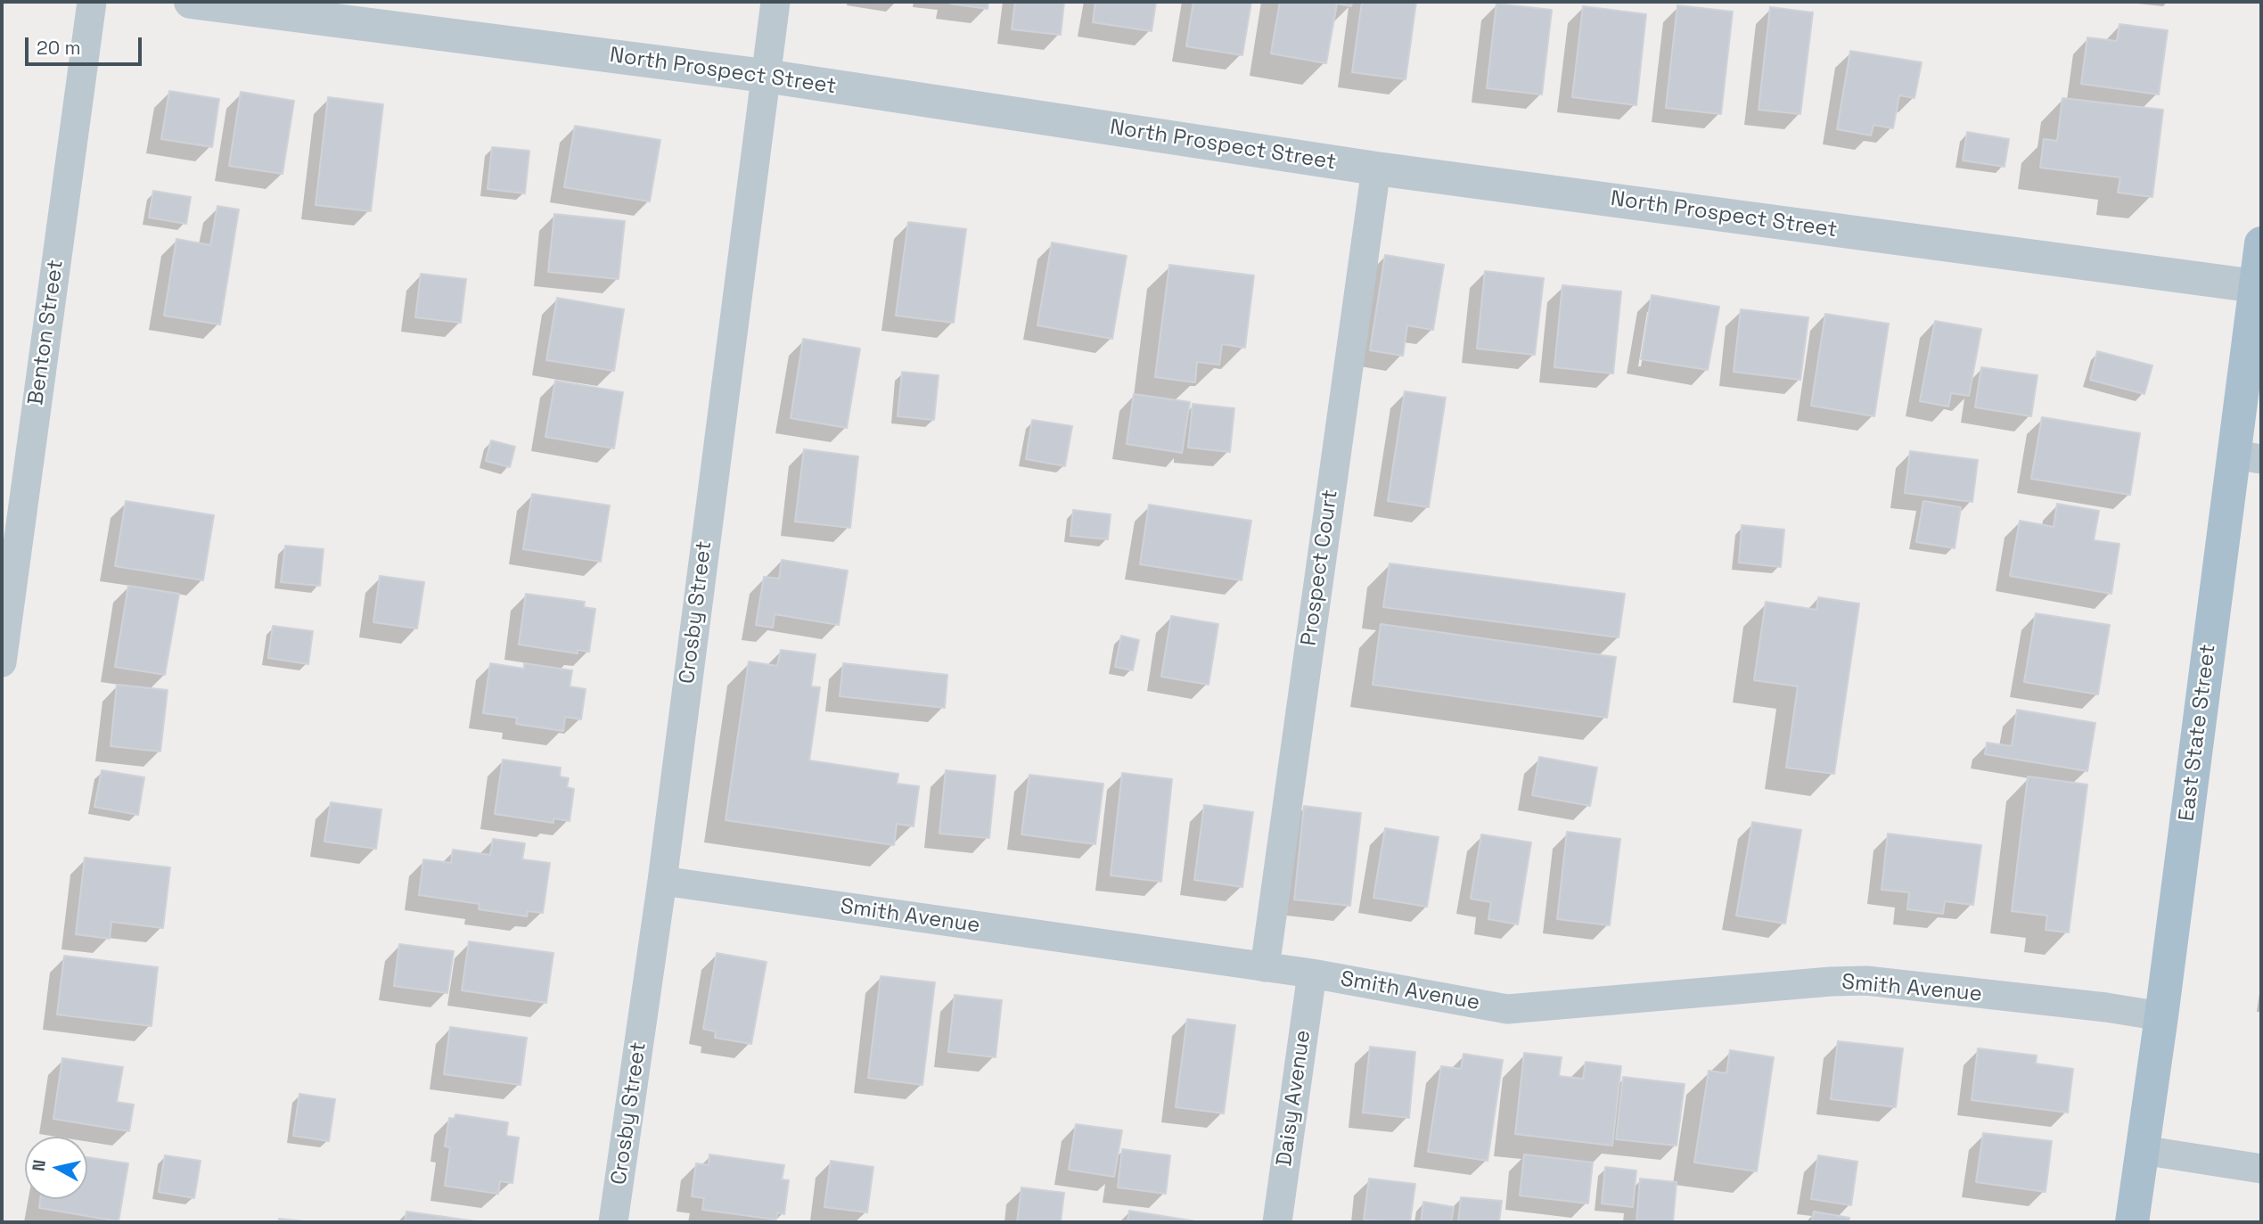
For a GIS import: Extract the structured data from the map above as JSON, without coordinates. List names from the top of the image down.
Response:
{
  "streets": {
    "main road": ["East State Street"],
    "street": [
      "North Prospect Street",
      "Benton Street",
      "Prospect Court",
      "Crosby Street",
      "Smith Avenue",
      "Daisy Avenue"
    ]
  },
  "crossings": [
    ["North Prospect Street", "Prospect Court"],
    ["North Prospect Street", "Crosby Street"],
    ["North Prospect Street", "East State Street"],
    ["Prospect Court", "Smith Avenue"],
    ["Crosby Street", "Smith Avenue"],
    ["East State Street", "Smith Avenue"],
    ["Smith Avenue", "Daisy Avenue"]
  ],
  "scale_bar": "20 m",
  "north": "left"
}
